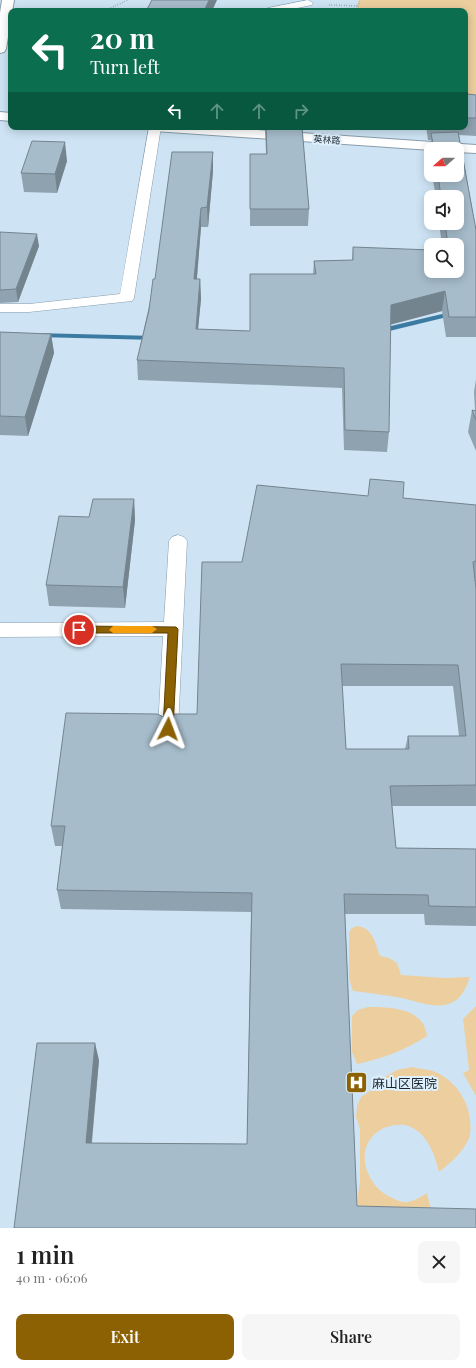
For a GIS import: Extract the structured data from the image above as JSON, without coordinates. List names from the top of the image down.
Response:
{
  "streets": {
    "street": ["英林路"]
  },
  "places": {
    "hospital": ["麻山区医院"]
  },
  "north": "left",
  "page": {
    "turn": ["20 m", "Turn left"],
    "heading": ["1 min", "40 m · 06:06"],
    "buttons": ["Exit", "Share"]
  }
}
